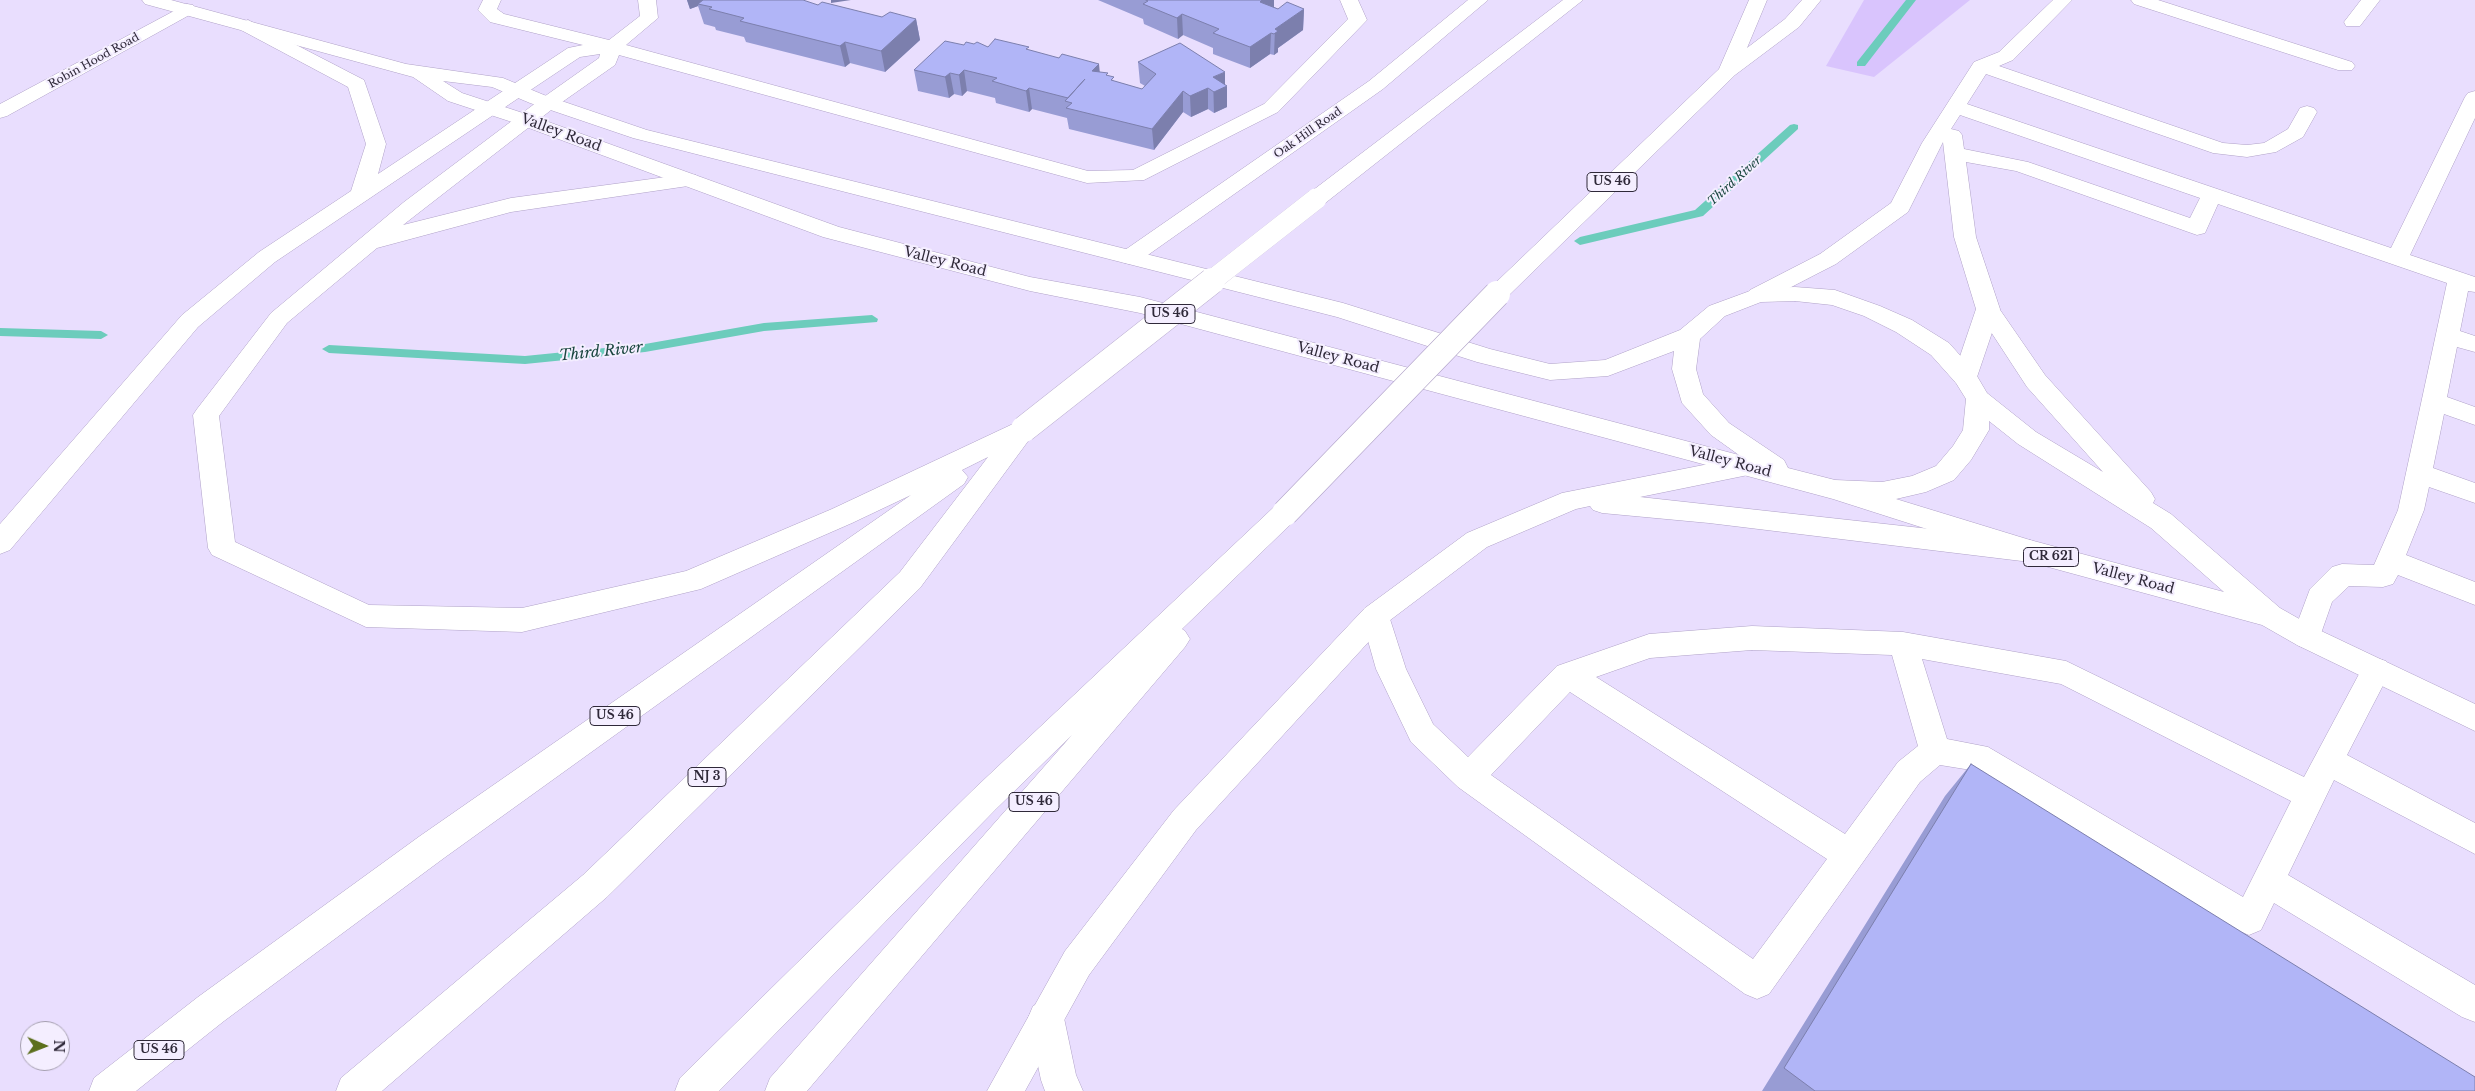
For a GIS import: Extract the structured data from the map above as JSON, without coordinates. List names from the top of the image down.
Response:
{
  "streets": {
    "main road": [
      "Robin Hood Road",
      "Valley Road",
      "Oak Hill Road",
      "US 46",
      "CR 621",
      "NJ 3"
    ]
  },
  "crossings": [
    ["Robin Hood Road", "Valley Road"],
    ["Valley Road", "Oak Hill Road"],
    ["US 46", "NJ 3"]
  ],
  "water": ["Third River"],
  "north": "right"
}
